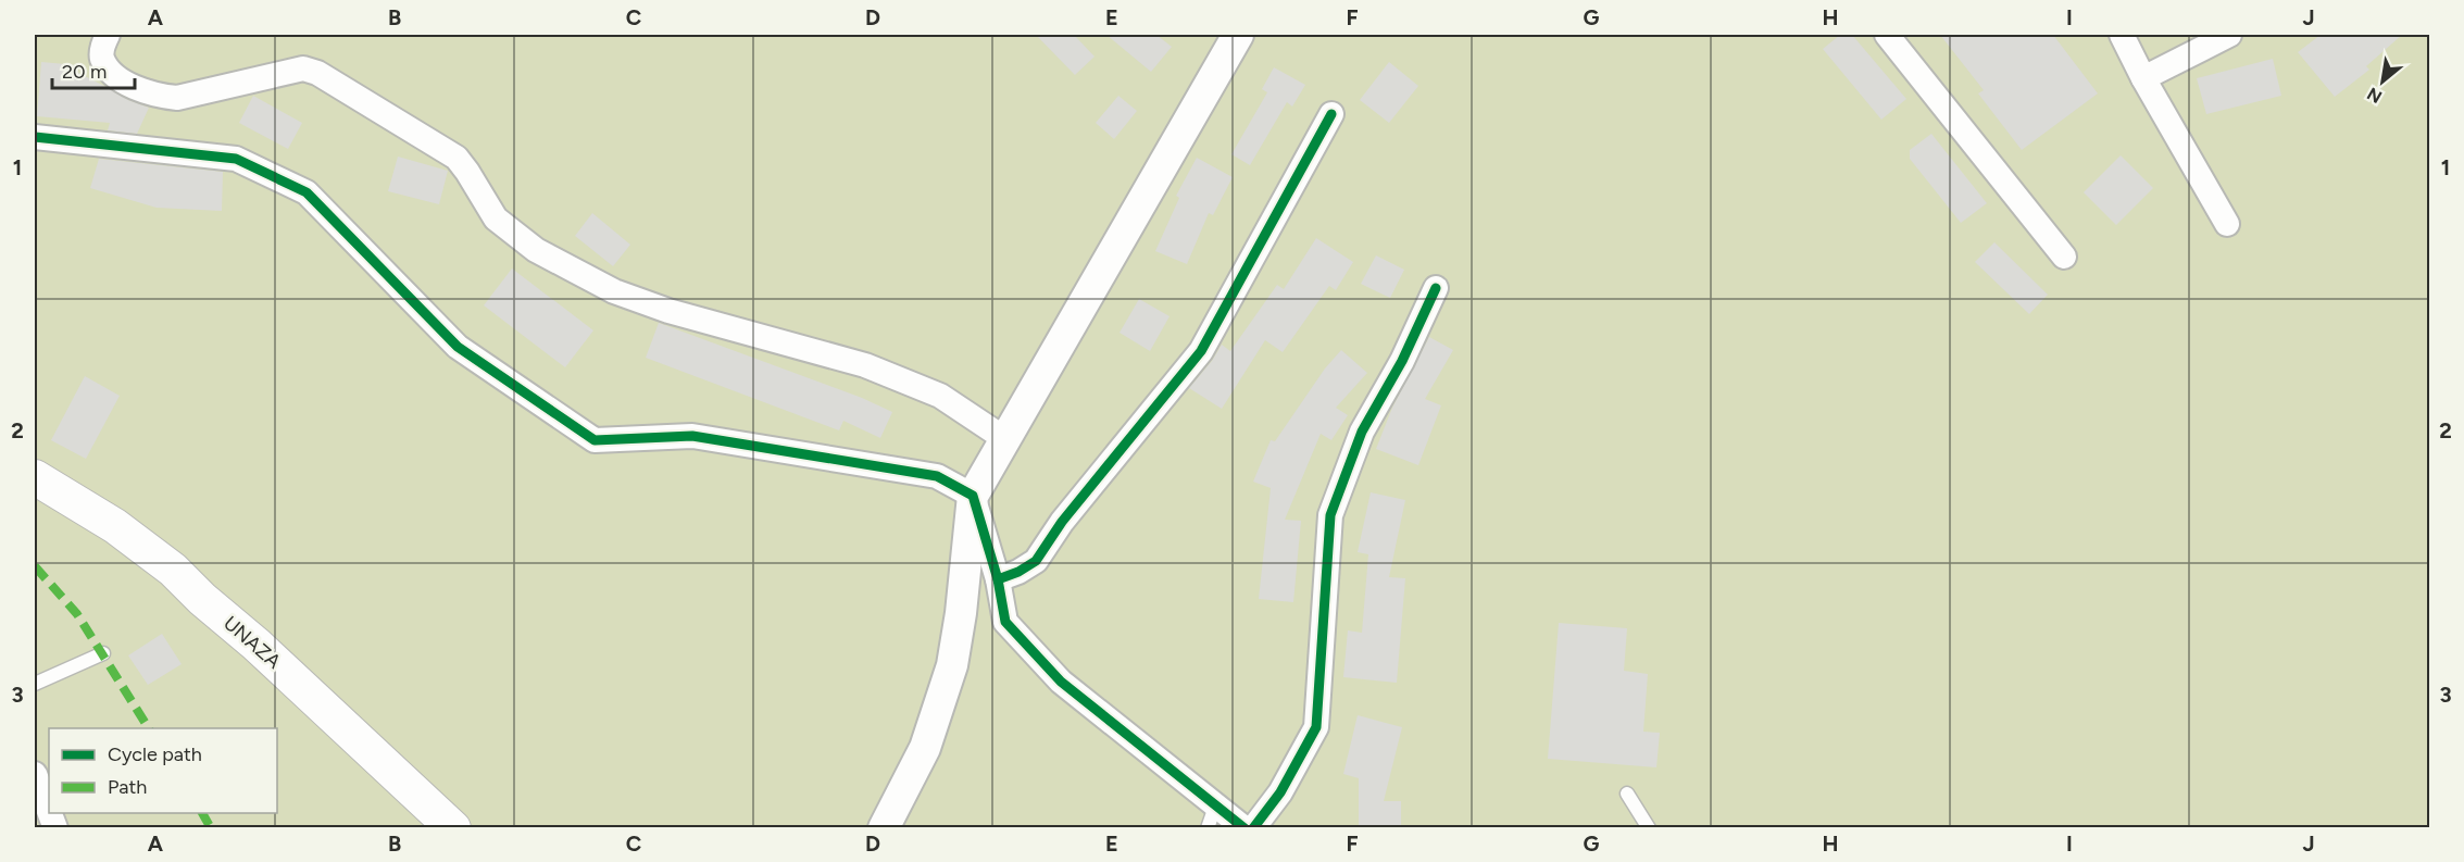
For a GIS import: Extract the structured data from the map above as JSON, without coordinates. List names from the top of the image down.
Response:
{
  "streets": {
    "main road": ["UNAZA"]
  },
  "legend": ["Cycle path", "Path"],
  "scale_bar": "20 m",
  "north": "bottom left",
  "grid": {
    "columns": [
      "A",
      "B",
      "C",
      "D",
      "E",
      "F",
      "G",
      "H",
      "I",
      "J"
    ],
    "rows": ["1", "2", "3"]
  }
}
